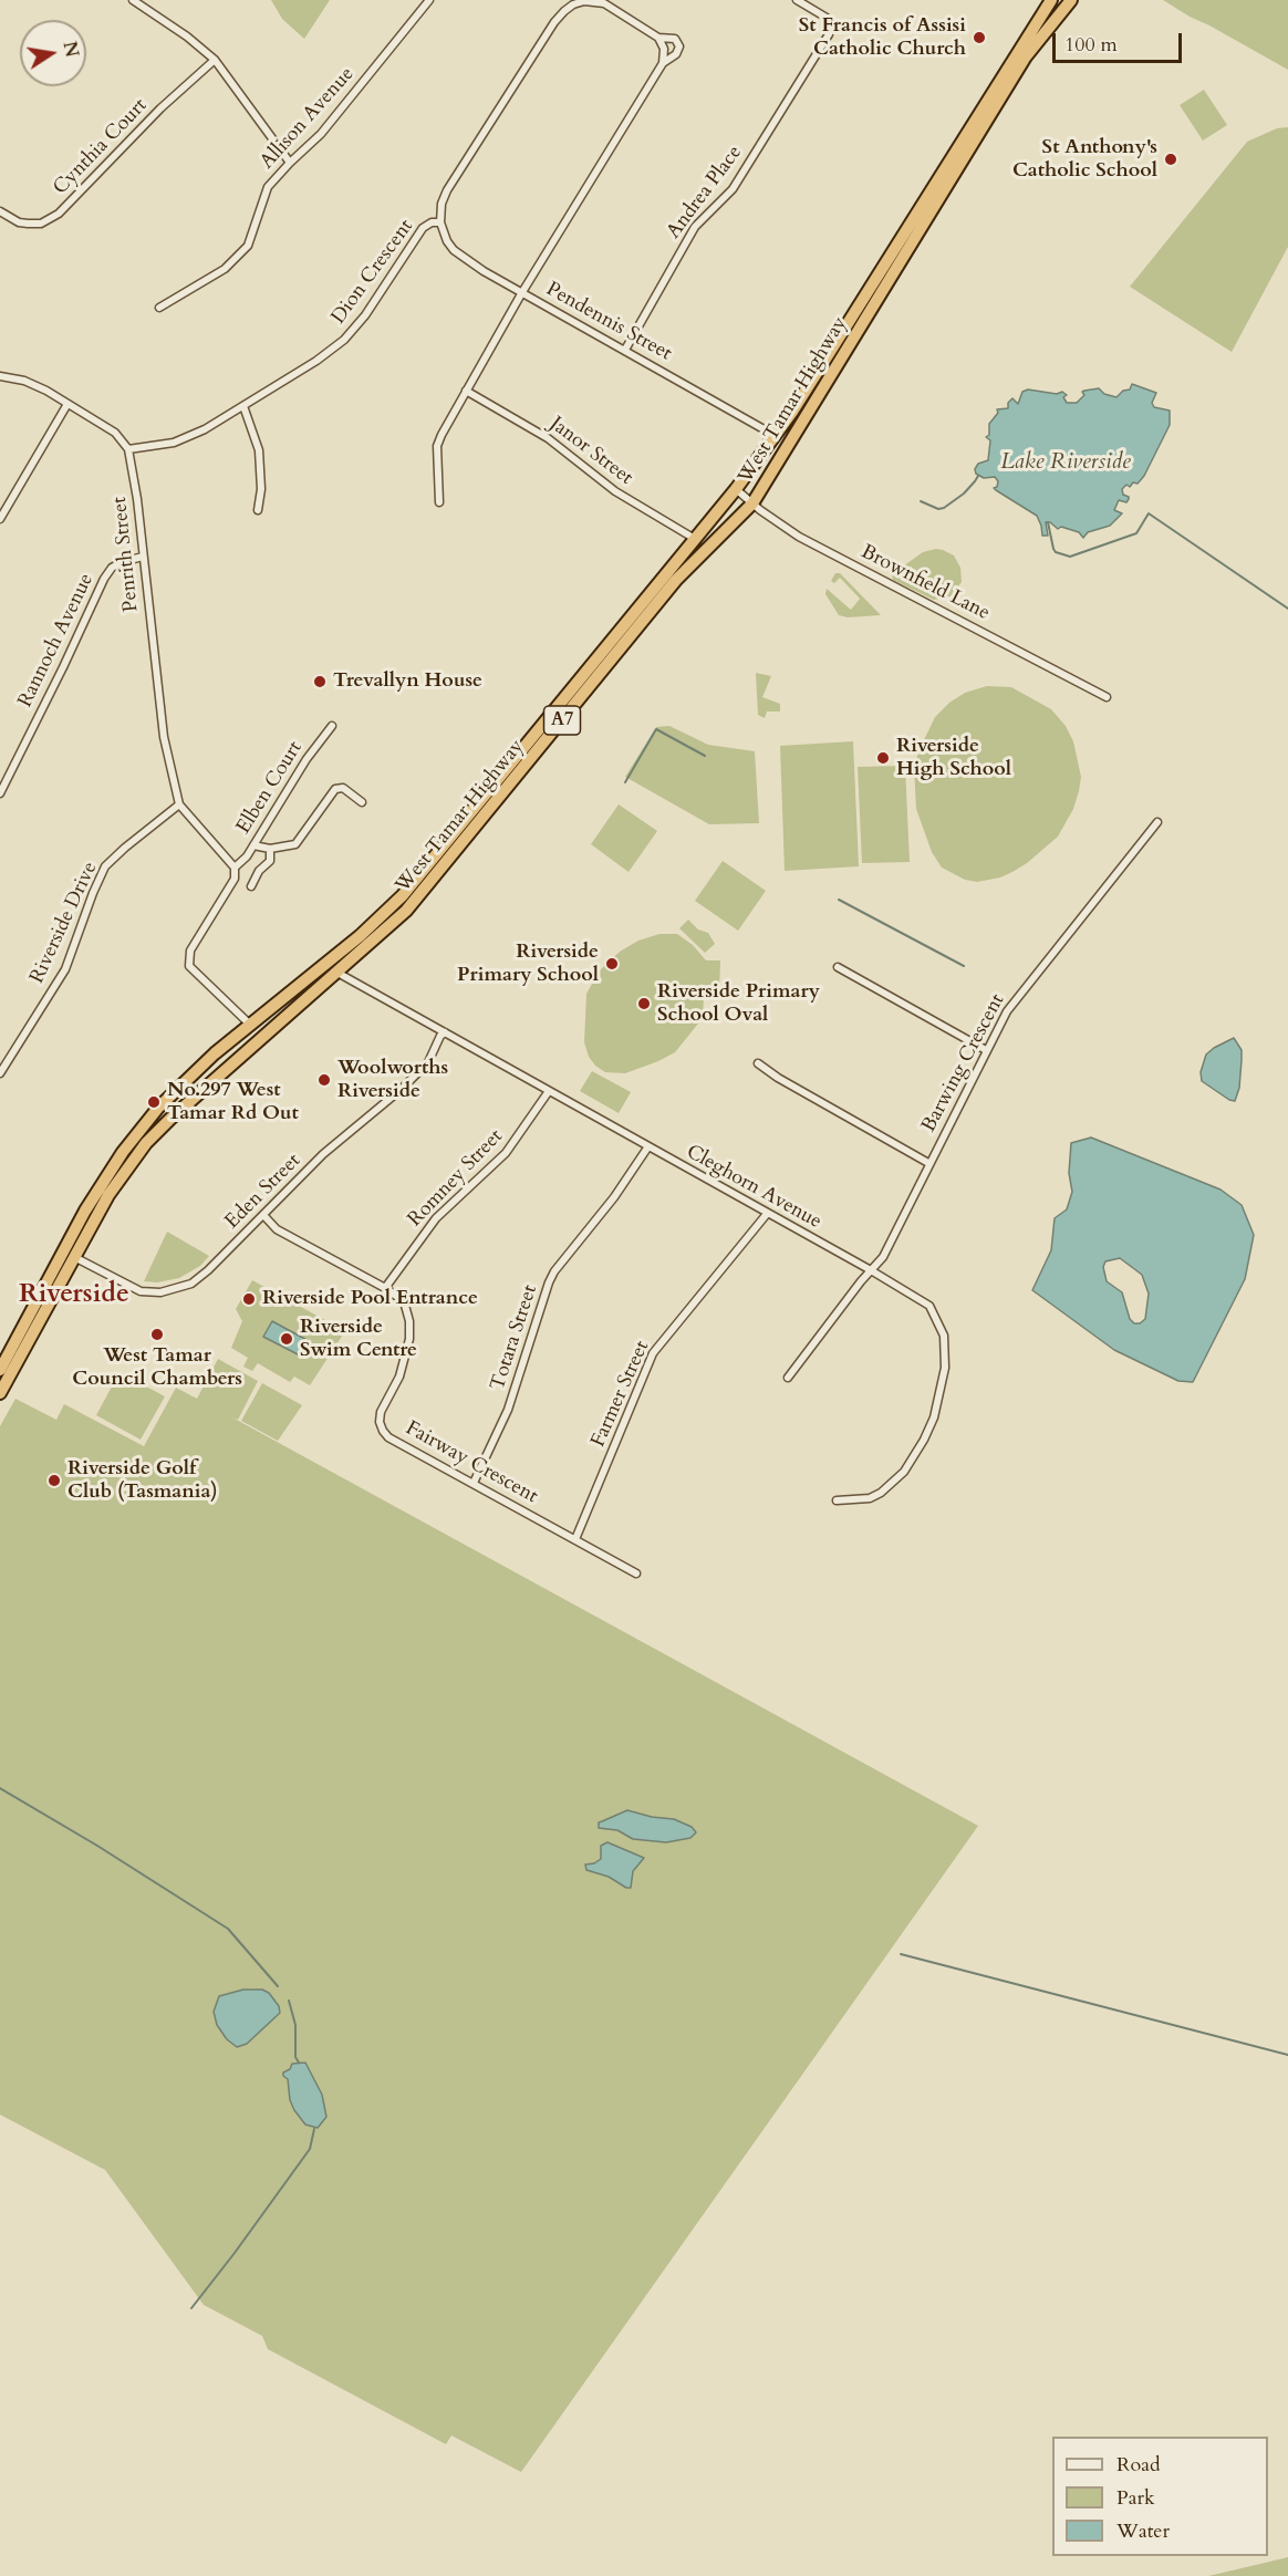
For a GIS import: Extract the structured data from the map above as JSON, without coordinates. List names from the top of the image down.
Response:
{
  "streets": {
    "highway": ["West Tamar Highway", "A7"],
    "street": [
      "Allison Avenue",
      "Cynthia Court",
      "Andrea Place",
      "Dion Crescent",
      "Pendennis Street",
      "Janor Street",
      "Penrith Street",
      "Brownfield Lane",
      "Rannoch Avenue",
      "Elben Court",
      "Riverside Drive",
      "Barwing Crescent",
      "Romney Street",
      "Cleghorn Avenue",
      "Eden Street",
      "Totara Street",
      "Farmer Street",
      "Fairway Crescent"
    ]
  },
  "crossings": [
    ["Andrea Place", "Pendennis Street"],
    ["Dion Crescent", "Pendennis Street"],
    ["Dion Crescent", "Janor Street"],
    ["Dion Crescent", "Penrith Street"],
    ["Pendennis Street", "West Tamar Highway"],
    ["West Tamar Highway", "Janor Street"],
    ["West Tamar Highway", "Brownfield Lane"],
    ["West Tamar Highway", "Cleghorn Avenue"],
    ["West Tamar Highway", "Eden Street"],
    ["Penrith Street", "Rannoch Avenue"],
    ["Penrith Street", "Riverside Drive"],
    ["Barwing Crescent", "Cleghorn Avenue"],
    ["Romney Street", "Cleghorn Avenue"],
    ["Romney Street", "Fairway Crescent"],
    ["Cleghorn Avenue", "Eden Street"],
    ["Cleghorn Avenue", "Totara Street"],
    ["Cleghorn Avenue", "Farmer Street"],
    ["Eden Street", "Fairway Crescent"],
    ["Totara Street", "Fairway Crescent"],
    ["Farmer Street", "Fairway Crescent"]
  ],
  "districts": ["Riverside"],
  "water": ["Lake Riverside"],
  "places": [
    "St Francis of Assisi Catholic Church",
    "St Anthony's Catholic School",
    "Trevallyn House",
    "Riverside High School",
    "Riverside Primary School",
    "Riverside Primary School Oval",
    "Woolworths Riverside",
    "No.297 West Tamar Rd Out",
    "Riverside Pool Entrance",
    "West Tamar Council Chambers",
    "Riverside Swim Centre",
    "Riverside Golf Club (Tasmania)"
  ],
  "legend": ["Road", "Park", "Water"],
  "scale_bar": "100 m",
  "north": "right"
}
